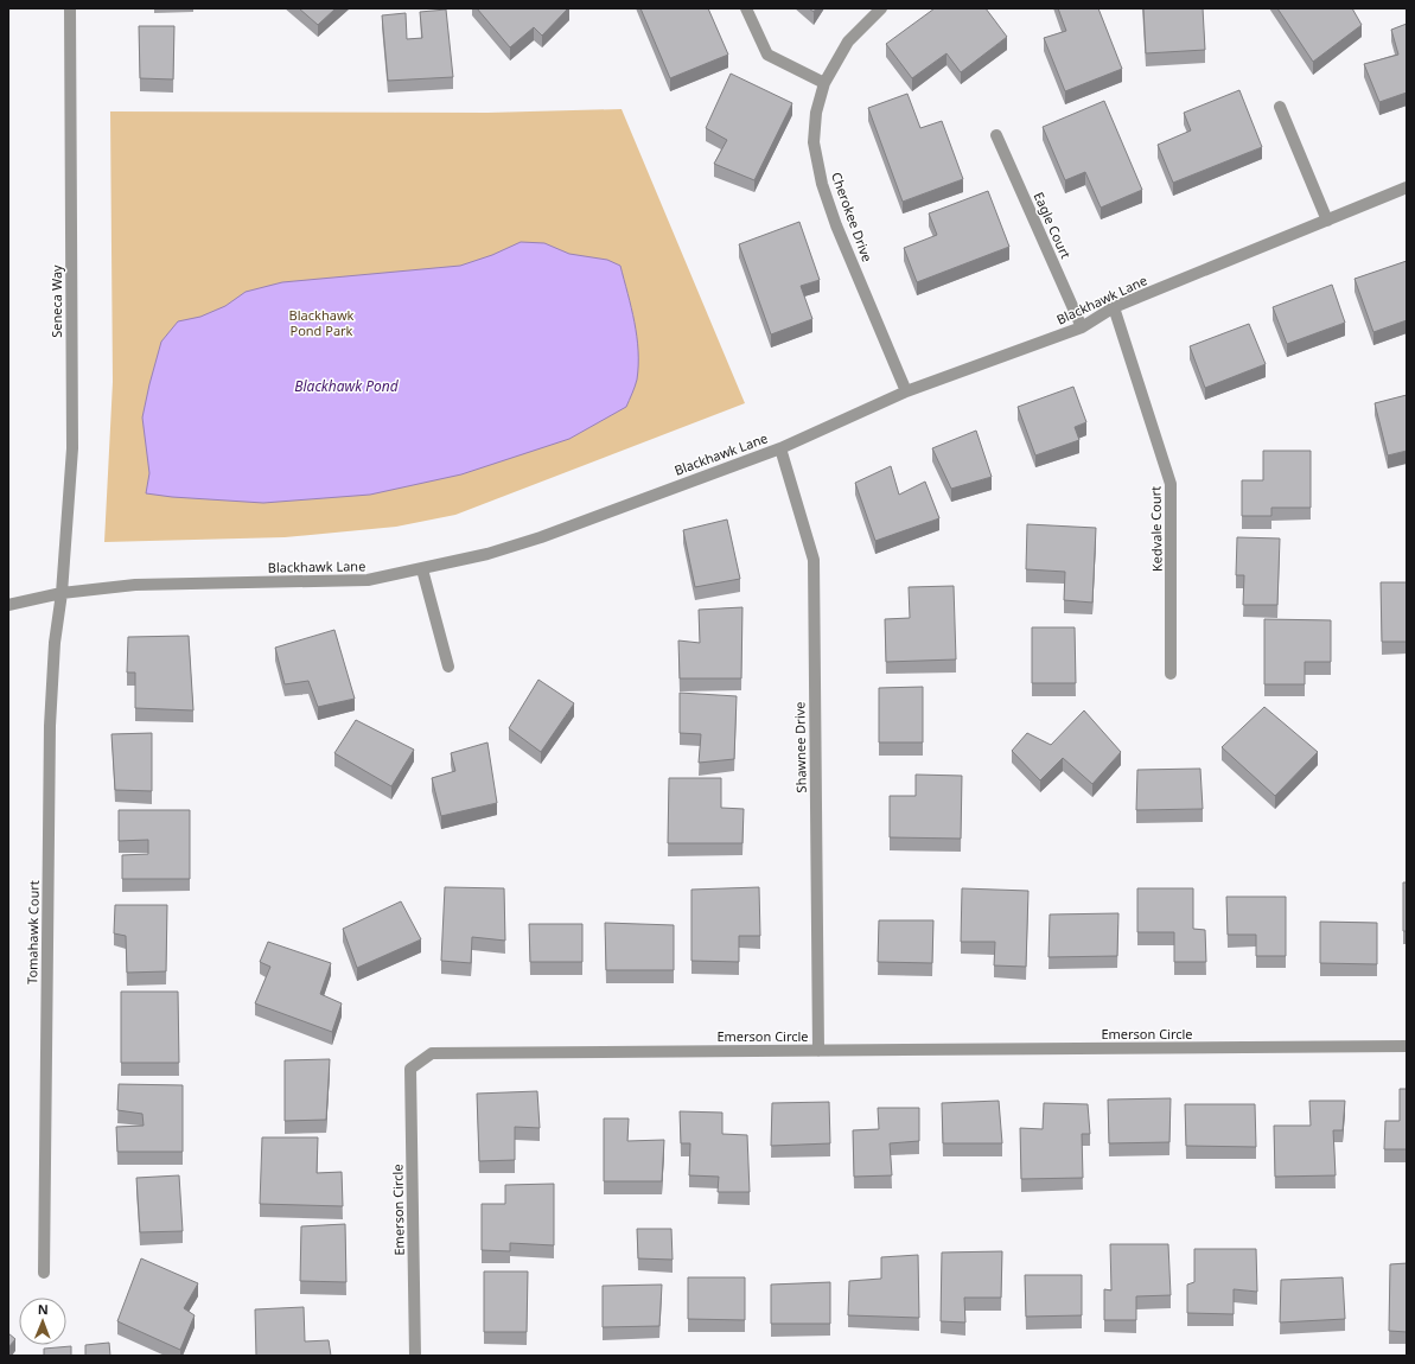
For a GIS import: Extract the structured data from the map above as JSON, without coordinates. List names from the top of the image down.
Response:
{
  "streets": {
    "street": [
      "Cherokee Drive",
      "Eagle Court",
      "Blackhawk Lane",
      "Seneca Way",
      "Kedvale Court",
      "Shawnee Drive",
      "Tomahawk Court",
      "Emerson Circle"
    ]
  },
  "crossings": [
    ["Cherokee Drive", "Blackhawk Lane"],
    ["Eagle Court", "Blackhawk Lane"],
    ["Blackhawk Lane", "Seneca Way"],
    ["Blackhawk Lane", "Kedvale Court"],
    ["Blackhawk Lane", "Shawnee Drive"],
    ["Blackhawk Lane", "Tomahawk Court"],
    ["Seneca Way", "Tomahawk Court"],
    ["Shawnee Drive", "Emerson Circle"]
  ],
  "water": ["Blackhawk Pond"],
  "parks": ["Blackhawk Pond Park"],
  "north": "top"
}
